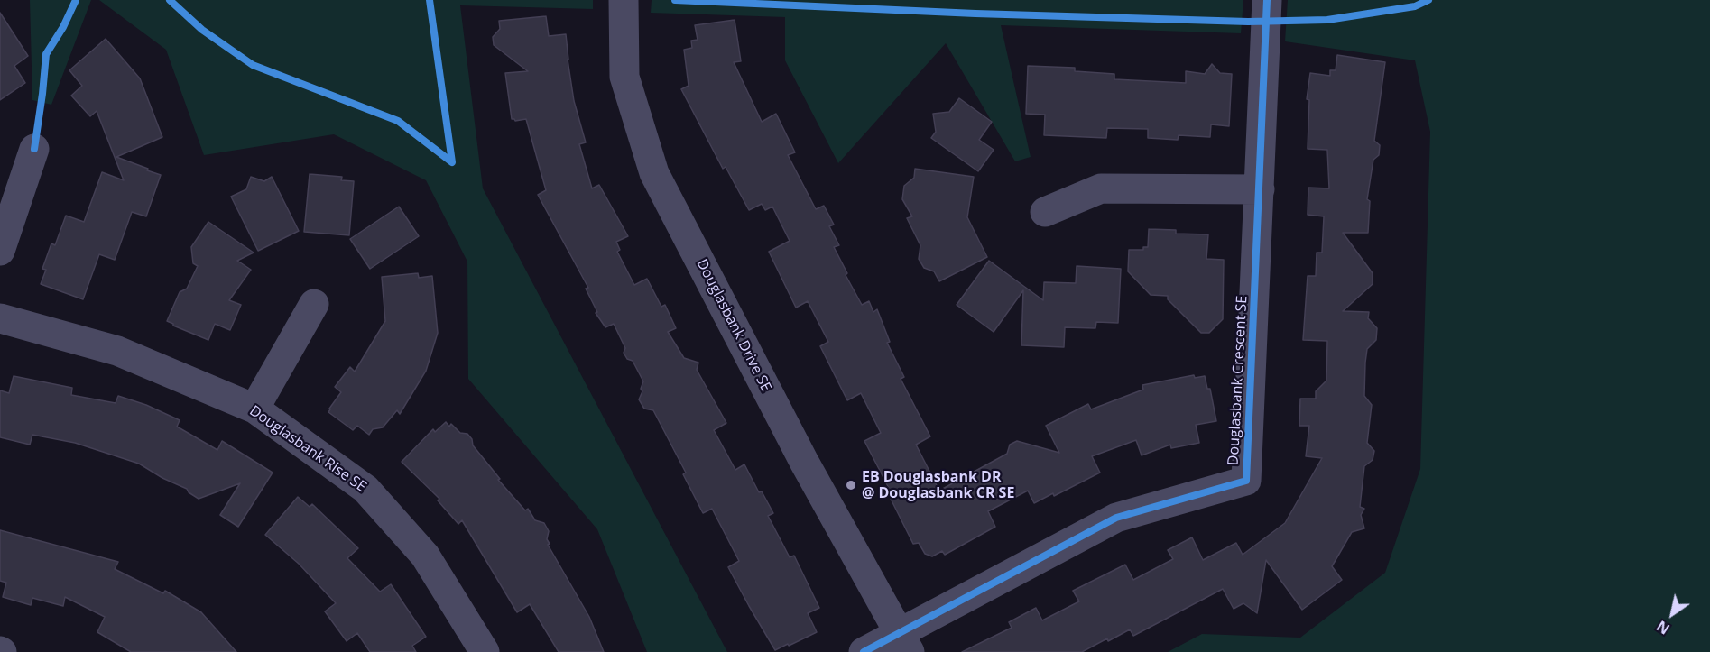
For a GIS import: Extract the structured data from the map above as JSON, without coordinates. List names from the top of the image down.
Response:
{
  "streets": {
    "street": ["Douglasbank Drive SE", "Douglasbank Crescent SE", "Douglasbank Rise SE"]
  },
  "crossings": [
    ["Douglasbank Drive SE", "Douglasbank Crescent SE"]
  ],
  "places": ["EB Douglasbank DR @ Douglasbank CR SE"],
  "north": "bottom left"
}
